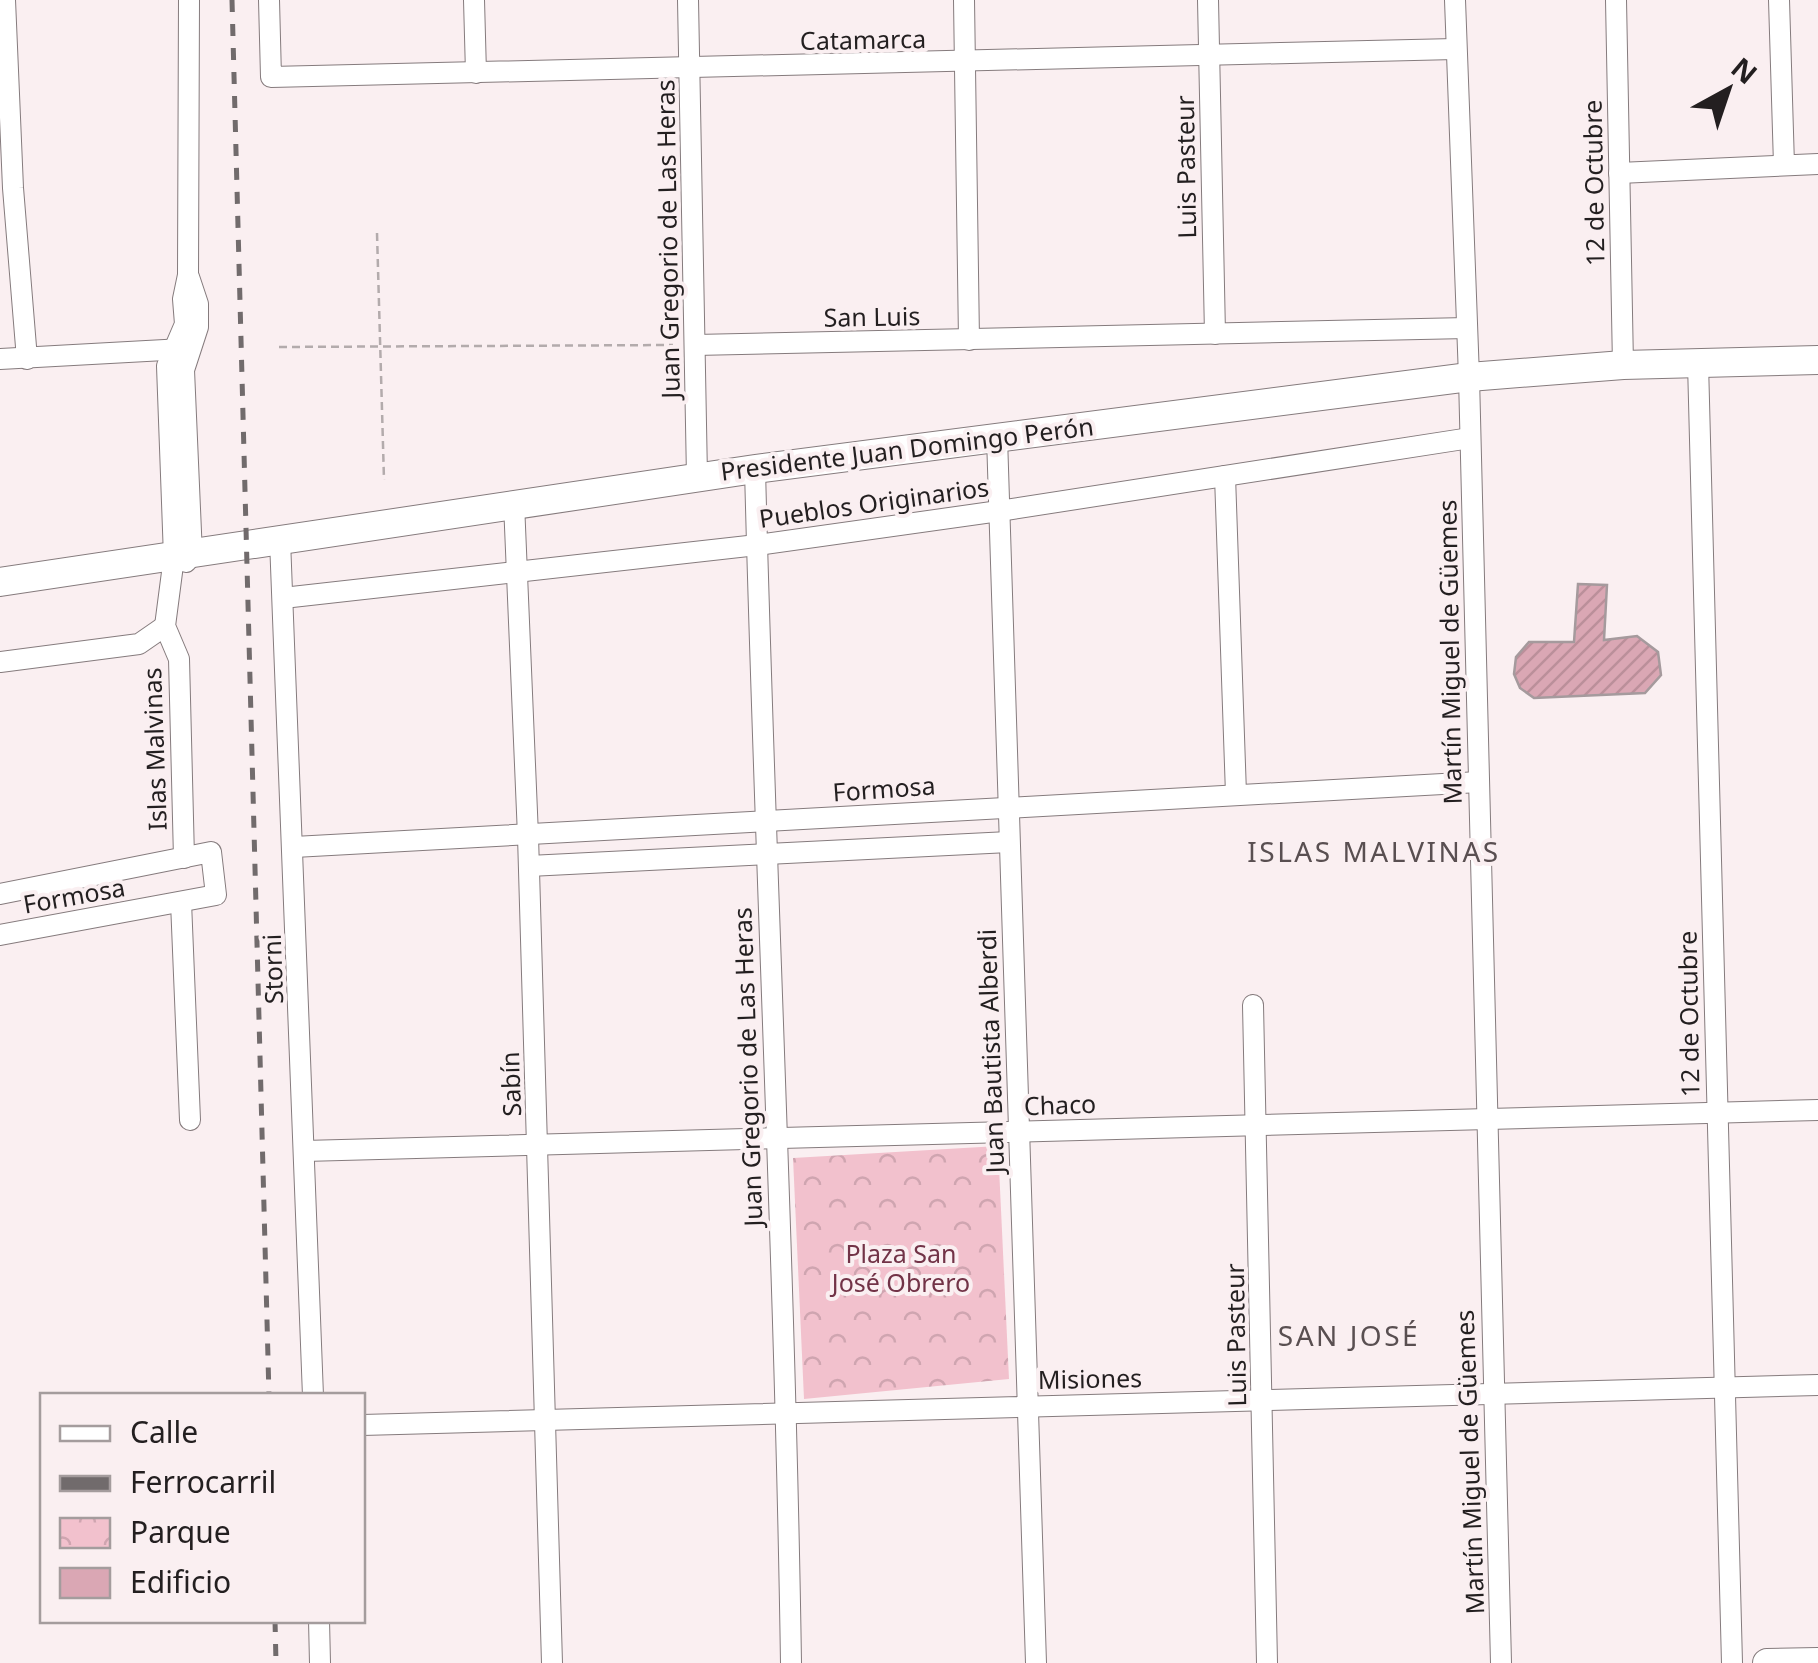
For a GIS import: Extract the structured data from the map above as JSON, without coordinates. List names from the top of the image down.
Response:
{
  "streets": {
    "main road": ["Presidente Juan Domingo Perón"],
    "street": [
      "Catamarca",
      "Luis Pasteur",
      "12 de Octubre",
      "Juan Gregorio de Las Heras",
      "San Luis",
      "Pueblos Originarios",
      "Martín Miguel de Güemes",
      "Islas Malvinas",
      "Formosa",
      "Storni",
      "Juan Bautista Alberdi",
      "Sabín",
      "Chaco",
      "Misiones"
    ]
  },
  "crossings": [
    ["Catamarca", "Luis Pasteur"],
    ["Catamarca", "Juan Gregorio de Las Heras"],
    ["Catamarca", "Martín Miguel de Güemes"],
    ["Luis Pasteur", "San Luis"],
    ["Luis Pasteur", "Chaco"],
    ["Luis Pasteur", "Misiones"],
    ["12 de Octubre", "Presidente Juan Domingo Perón"],
    ["12 de Octubre", "Chaco"],
    ["12 de Octubre", "Misiones"],
    ["Juan Gregorio de Las Heras", "San Luis"],
    ["Juan Gregorio de Las Heras", "Presidente Juan Domingo Perón"],
    ["Juan Gregorio de Las Heras", "Pueblos Originarios"],
    ["Juan Gregorio de Las Heras", "Formosa"],
    ["Juan Gregorio de Las Heras", "Chaco"],
    ["Juan Gregorio de Las Heras", "Misiones"],
    ["San Luis", "Martín Miguel de Güemes"],
    ["Presidente Juan Domingo Perón", "Martín Miguel de Güemes"],
    ["Presidente Juan Domingo Perón", "Islas Malvinas"],
    ["Presidente Juan Domingo Perón", "Storni"],
    ["Presidente Juan Domingo Perón", "Juan Bautista Alberdi"],
    ["Presidente Juan Domingo Perón", "Sabín"],
    ["Pueblos Originarios", "Martín Miguel de Güemes"],
    ["Pueblos Originarios", "Storni"],
    ["Pueblos Originarios", "Juan Bautista Alberdi"],
    ["Pueblos Originarios", "Sabín"],
    ["Martín Miguel de Güemes", "Formosa"],
    ["Martín Miguel de Güemes", "Chaco"],
    ["Martín Miguel de Güemes", "Misiones"],
    ["Islas Malvinas", "Formosa"],
    ["Formosa", "Storni"],
    ["Formosa", "Juan Bautista Alberdi"],
    ["Formosa", "Sabín"],
    ["Storni", "Chaco"],
    ["Juan Bautista Alberdi", "Chaco"],
    ["Juan Bautista Alberdi", "Misiones"],
    ["Sabín", "Chaco"],
    ["Sabín", "Misiones"]
  ],
  "districts": ["ISLAS MALVINAS", "SAN JOSÉ"],
  "parks": ["Plaza San José Obrero"],
  "legend": [
    "Calle",
    "Ferrocarril",
    "Parque",
    "Edificio"
  ],
  "north": "top right"
}
